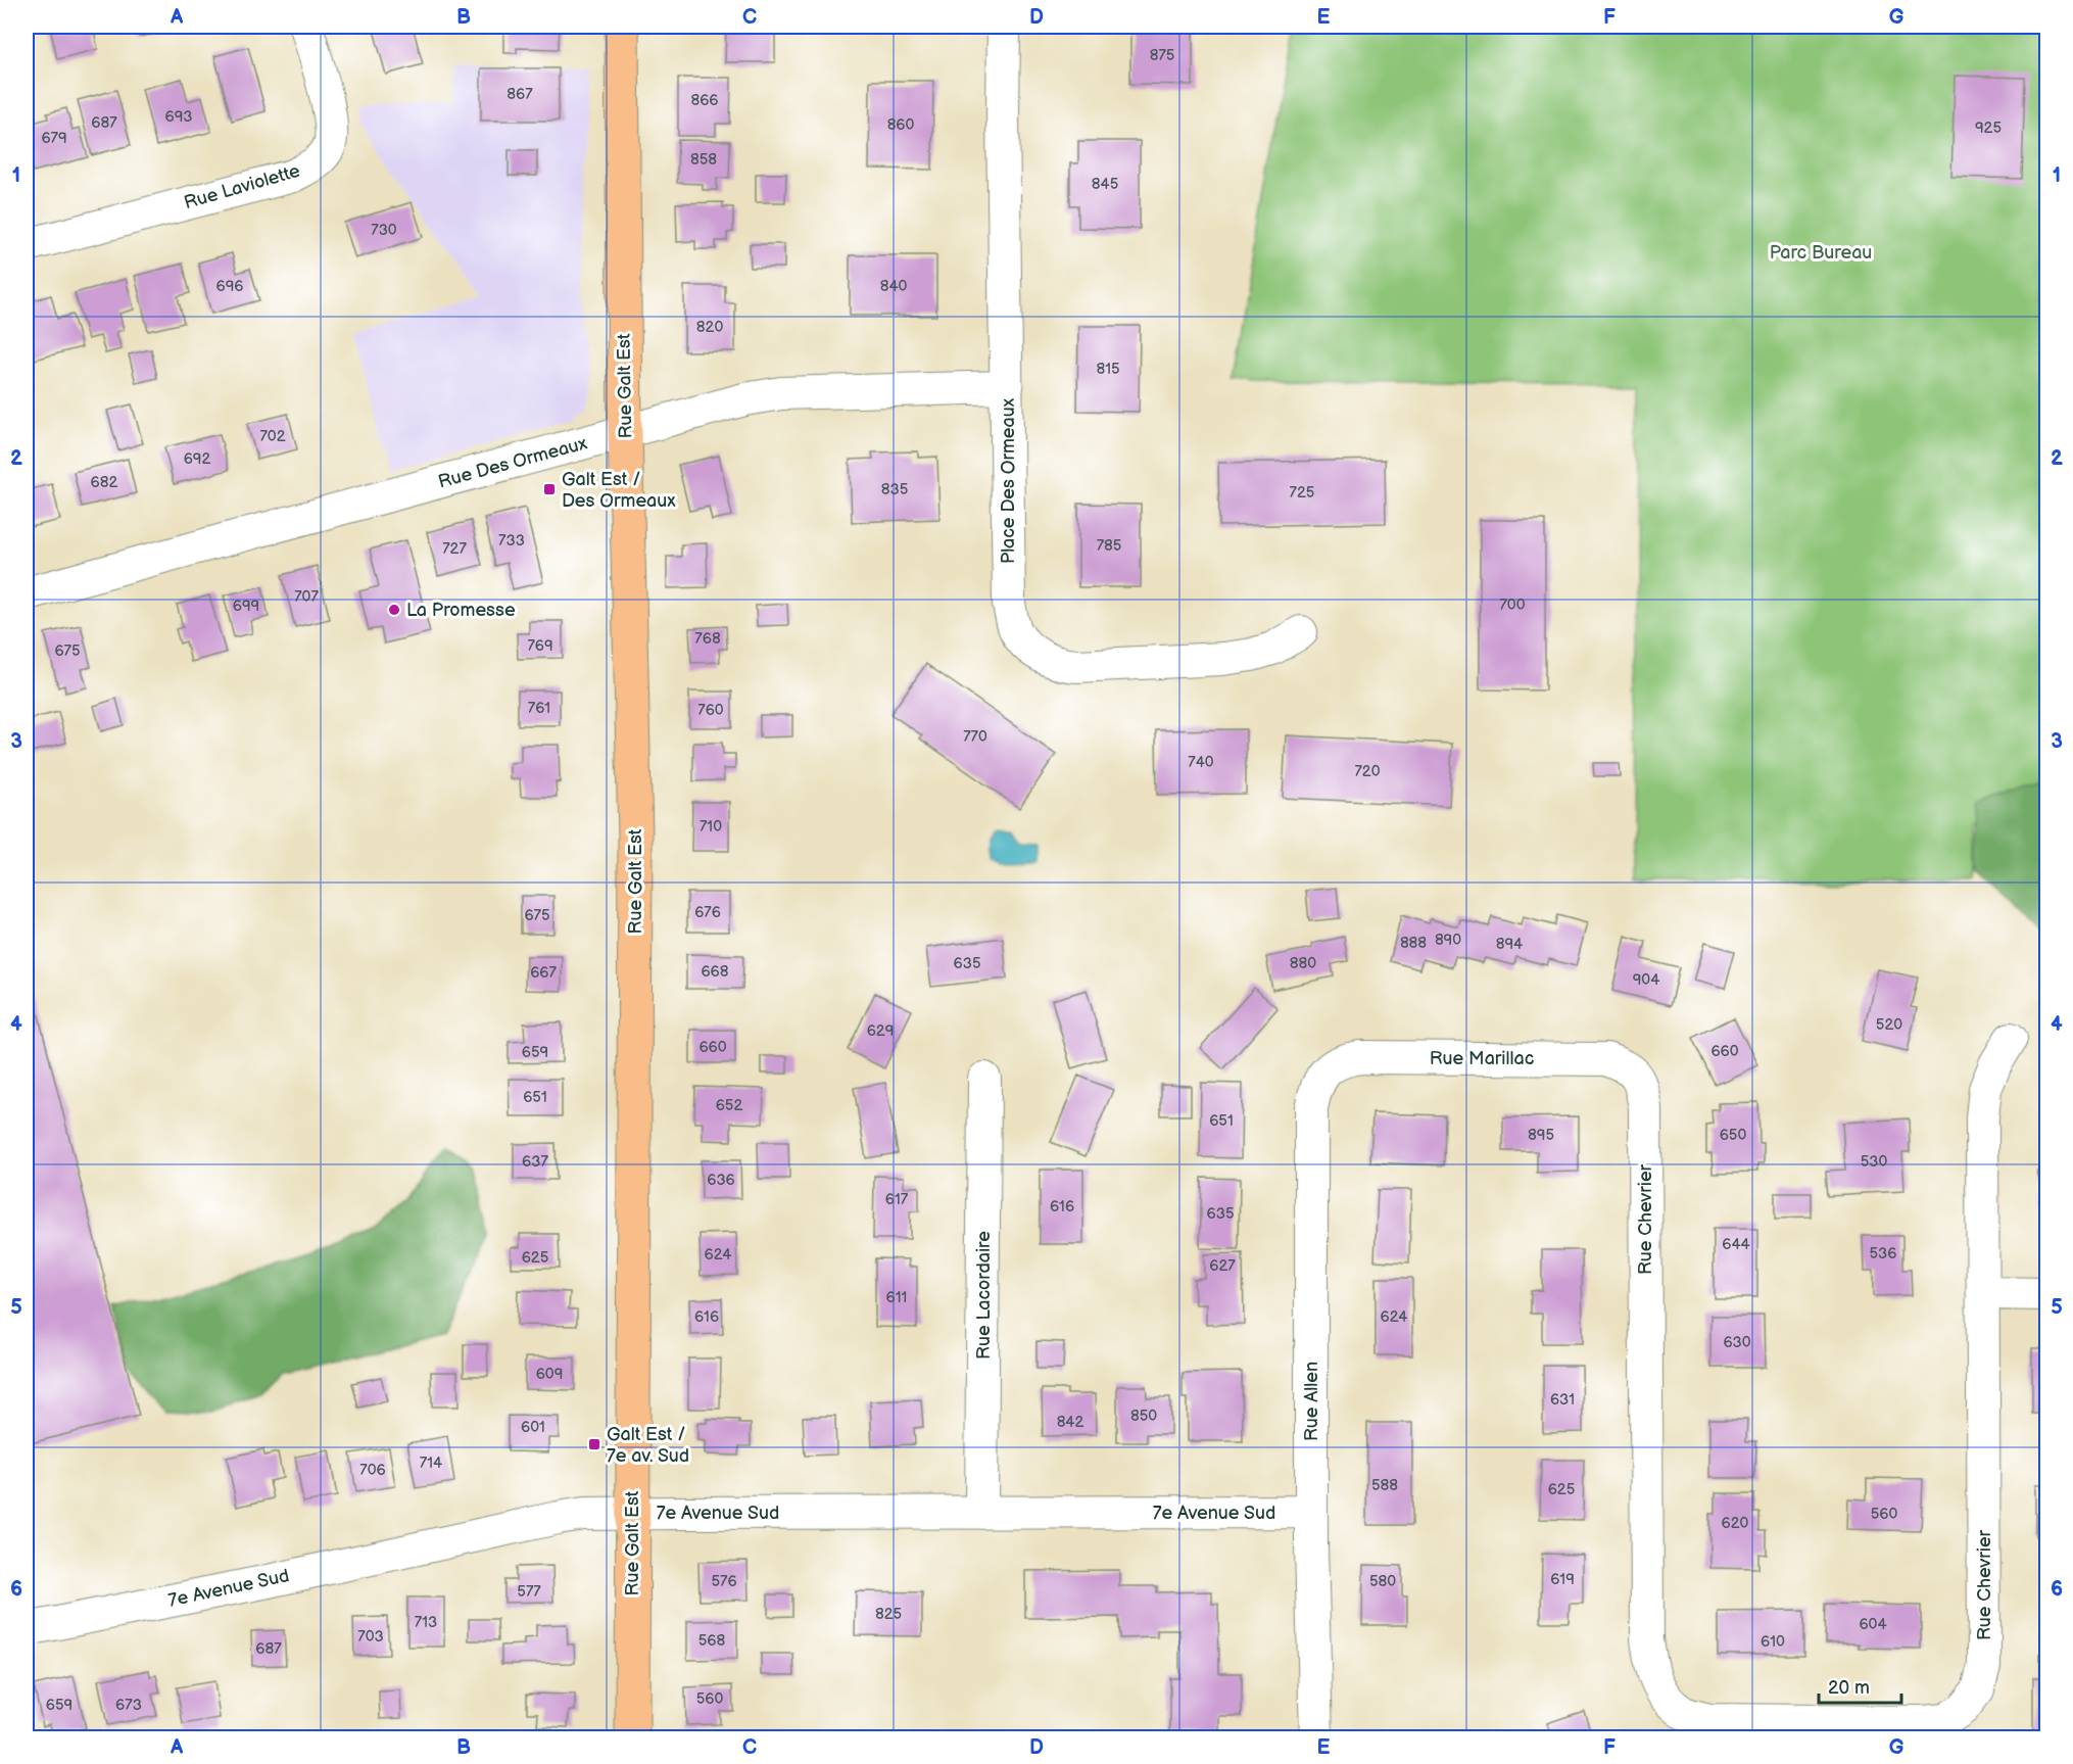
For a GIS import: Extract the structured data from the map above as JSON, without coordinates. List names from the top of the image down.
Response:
{
  "streets": {
    "main road": ["Rue Galt Est"],
    "street": [
      "Rue Laviolette",
      "Rue Des Ormeaux",
      "Place Des Ormeaux",
      "Rue Marillac",
      "Rue Chevrier",
      "Rue Lacordaire",
      "Rue Allen",
      "7e Avenue Sud"
    ]
  },
  "crossings": [
    ["Rue Galt Est", "Rue Des Ormeaux"],
    ["Rue Galt Est", "7e Avenue Sud"],
    ["Rue Des Ormeaux", "Place Des Ormeaux"],
    ["Rue Marillac", "Rue Chevrier"],
    ["Rue Marillac", "Rue Allen"],
    ["Rue Lacordaire", "7e Avenue Sud"],
    ["Rue Allen", "7e Avenue Sud"]
  ],
  "parks": ["Parc Bureau"],
  "places": {
    "transit": ["Galt Est / Des Ormeaux", "Galt Est / 7e av. Sud"],
    "other": ["La Promesse"]
  },
  "house_numbers": [
    "875",
    "867",
    "866",
    "693",
    "687",
    "860",
    "925",
    "679",
    "858",
    "845",
    "730",
    "696",
    "840",
    "820",
    "815",
    "702",
    "692",
    "682",
    "835",
    "725",
    "733",
    "785",
    "727",
    "707",
    "700",
    "699",
    "768",
    "769",
    "675",
    "761",
    "760",
    "770",
    "740",
    "720",
    "710",
    "676",
    "675",
    "890",
    "888",
    "894",
    "635",
    "880",
    "668",
    "667",
    "904",
    "520",
    "629",
    "660",
    "660",
    "659",
    "651",
    "652",
    "651",
    "895",
    "650",
    "637",
    "530",
    "636",
    "617",
    "616",
    "635",
    "644",
    "536",
    "624",
    "625",
    "627",
    "611",
    "616",
    "624",
    "630",
    "609",
    "631",
    "850",
    "842",
    "601",
    "714",
    "706",
    "588",
    "625",
    "560",
    "620",
    "619",
    "576",
    "580",
    "577",
    "825",
    "713",
    "604",
    "703",
    "568",
    "610",
    "687",
    "560",
    "659",
    "673"
  ],
  "scale_bar": "20 m",
  "grid": {
    "columns": [
      "A",
      "B",
      "C",
      "D",
      "E",
      "F",
      "G"
    ],
    "rows": [
      "1",
      "2",
      "3",
      "4",
      "5",
      "6"
    ]
  }
}
